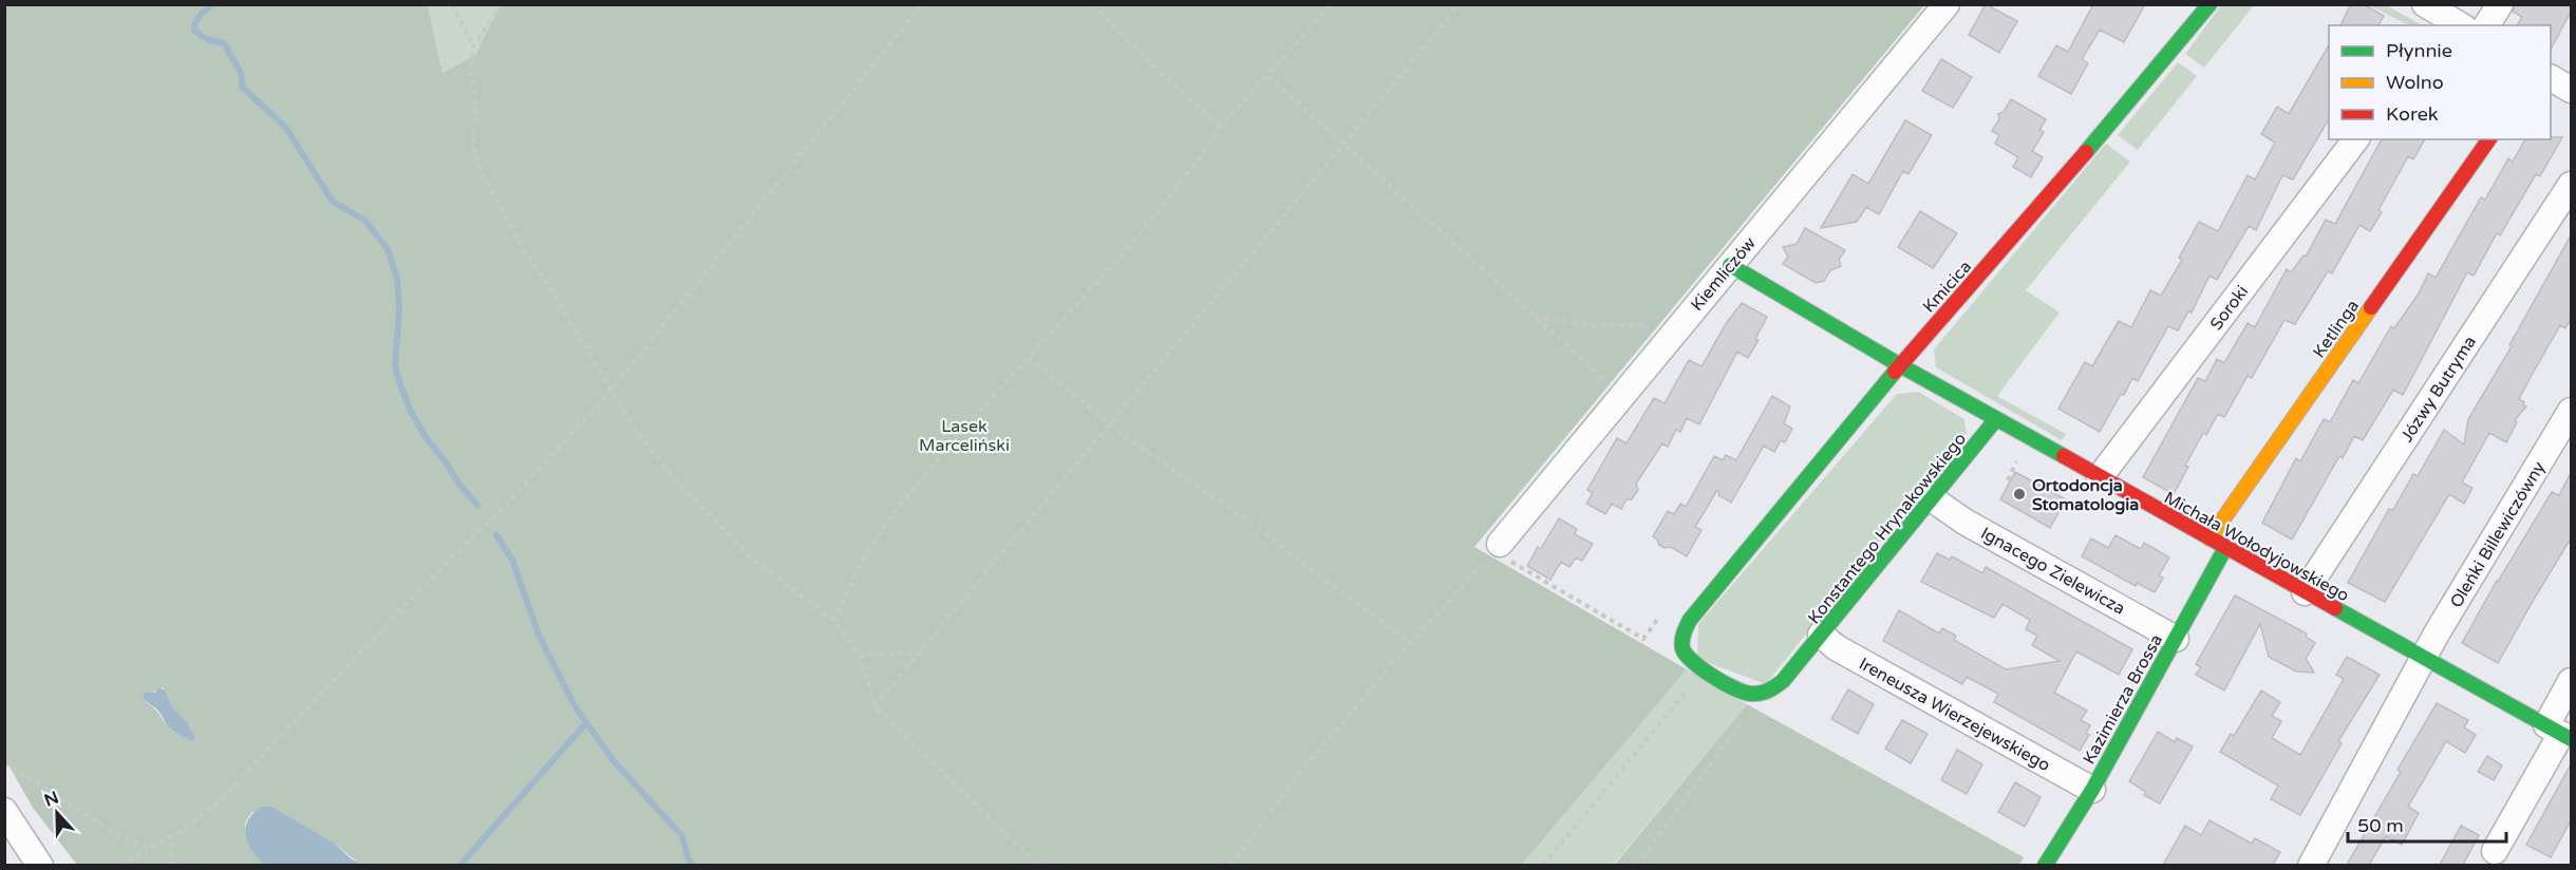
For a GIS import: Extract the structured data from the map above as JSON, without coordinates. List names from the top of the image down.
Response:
{
  "streets": {
    "street": [
      "Kiemliczów",
      "Kmicica",
      "Soroki",
      "Ketlinga",
      "Józwy Butryma",
      "Konstantego Hrynakowskiego",
      "Oleńki Billewiczówny",
      "Michała Wołodyjowskiego",
      "Ignacego Zielewicza",
      "Kazimierza Brossa",
      "Ireneusza Wierzejewskiego"
    ]
  },
  "crossings": [
    ["Kiemliczów", "Michała Wołodyjowskiego"],
    ["Kmicica", "Konstantego Hrynakowskiego"],
    ["Kmicica", "Michała Wołodyjowskiego"],
    ["Soroki", "Michała Wołodyjowskiego"],
    ["Ketlinga", "Michała Wołodyjowskiego"],
    ["Józwy Butryma", "Michała Wołodyjowskiego"],
    ["Konstantego Hrynakowskiego", "Michała Wołodyjowskiego"],
    ["Konstantego Hrynakowskiego", "Ignacego Zielewicza"],
    ["Konstantego Hrynakowskiego", "Ireneusza Wierzejewskiego"],
    ["Oleńki Billewiczówny", "Michała Wołodyjowskiego"],
    ["Michała Wołodyjowskiego", "Kazimierza Brossa"],
    ["Ignacego Zielewicza", "Kazimierza Brossa"],
    ["Kazimierza Brossa", "Ireneusza Wierzejewskiego"]
  ],
  "parks": ["Lasek Marceliński"],
  "places": ["Ortodoncja Stomatologia"],
  "legend": ["Płynnie", "Wolno", "Korek"],
  "scale_bar": "50 m",
  "north": "top"
}
